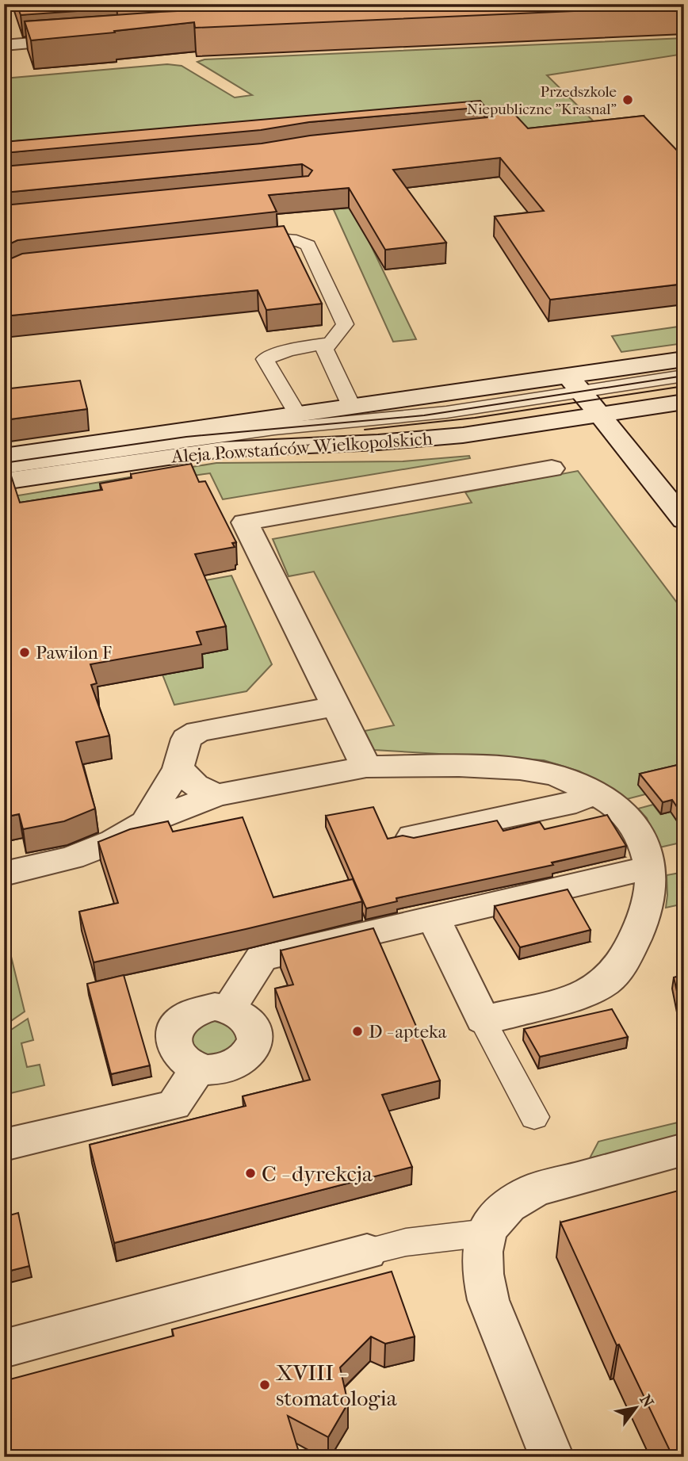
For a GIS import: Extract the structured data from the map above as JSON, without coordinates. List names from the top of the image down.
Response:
{
  "streets": {
    "street": ["Aleja Powstańców Wielkopolskich"]
  },
  "places": [
    "Przedszkole Niepubliczne \"Krasnal\"",
    "Pawilon F",
    "D - apteka",
    "C - dyrekcja",
    "XVIII - stomatologia"
  ],
  "north": "top right"
}
